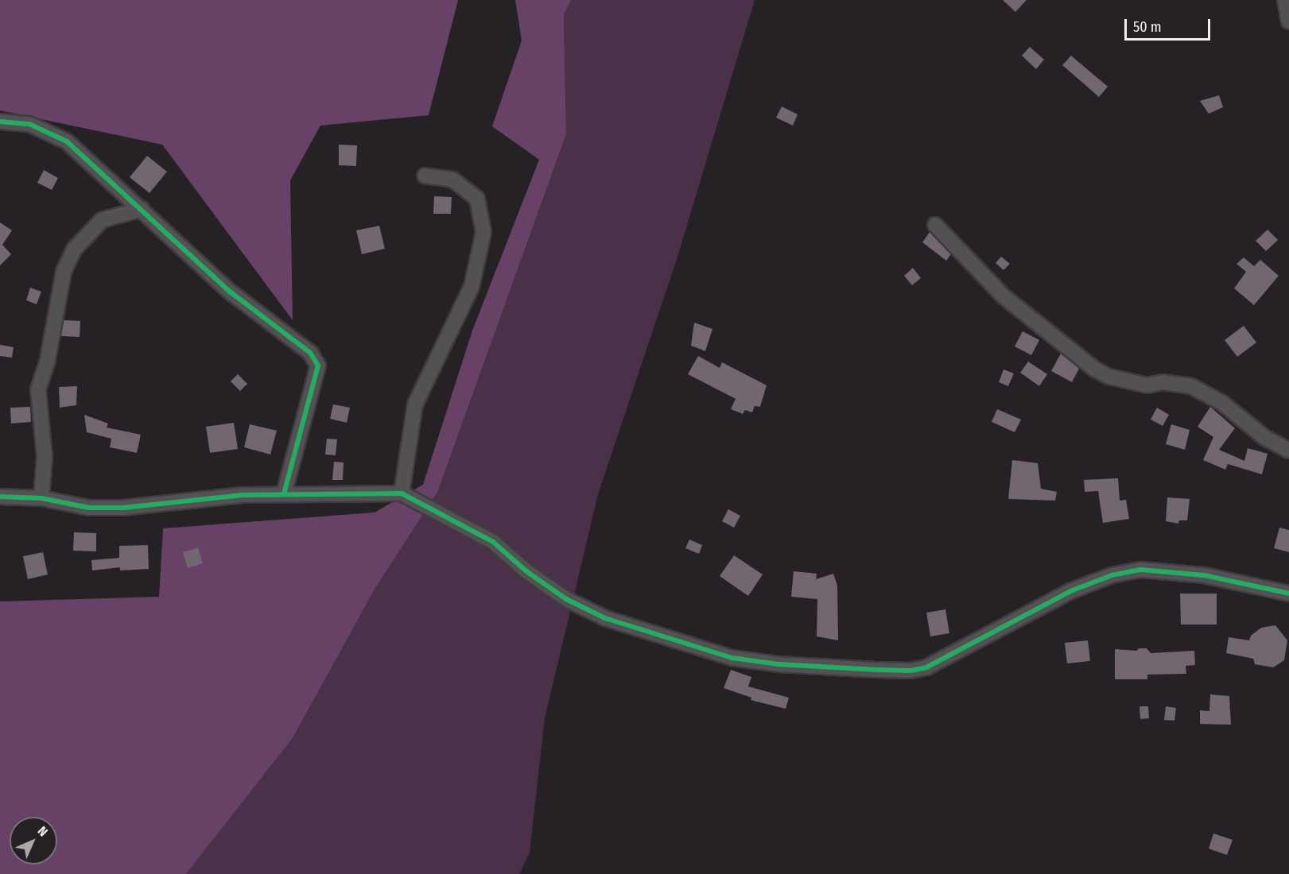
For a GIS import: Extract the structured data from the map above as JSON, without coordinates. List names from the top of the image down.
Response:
{
  "scale_bar": "50 m",
  "north": "top right"
}
